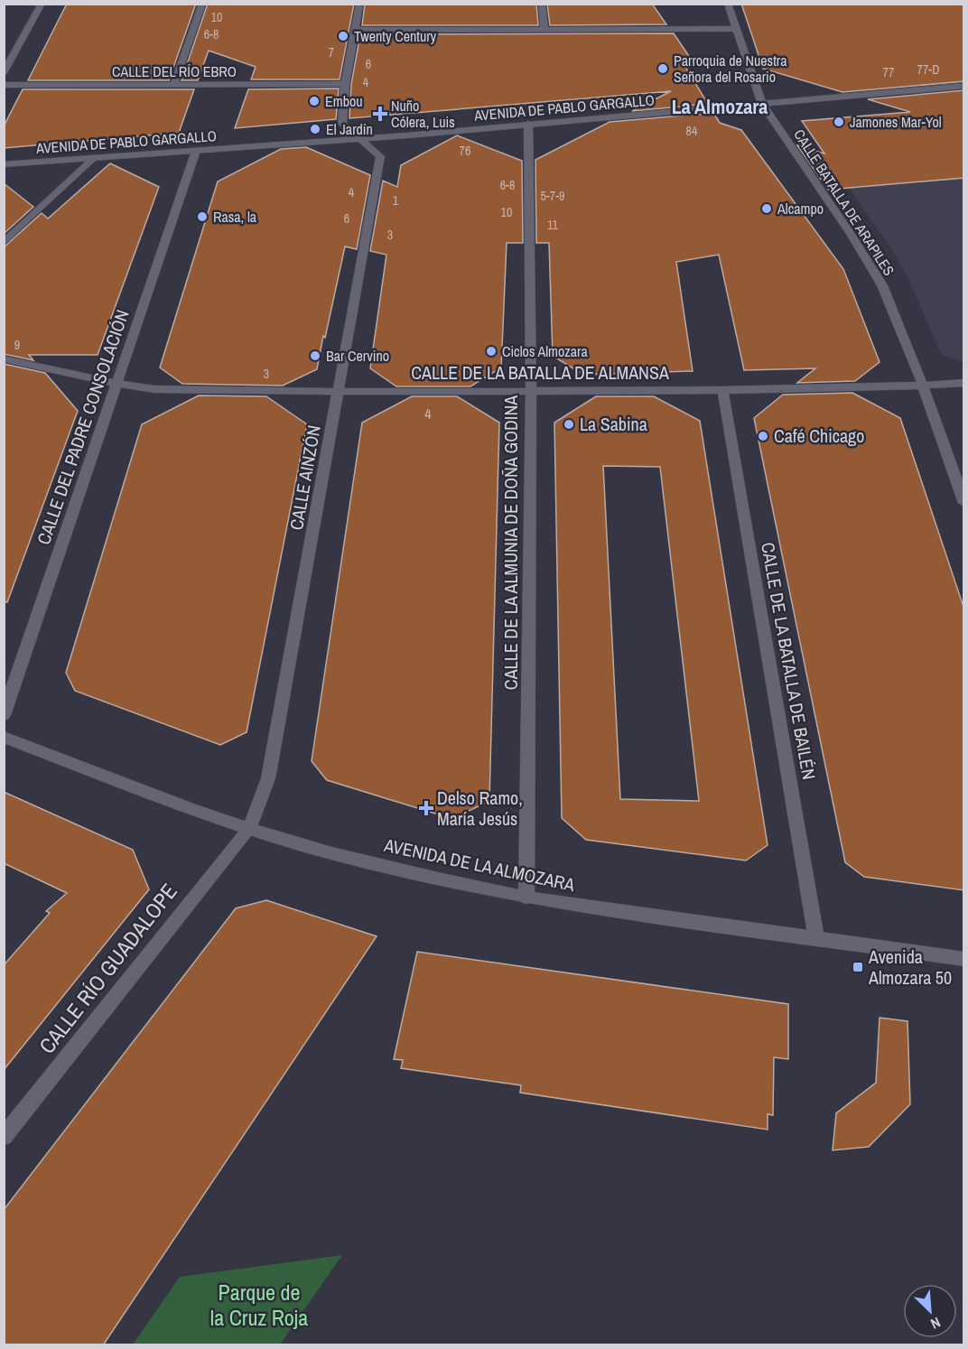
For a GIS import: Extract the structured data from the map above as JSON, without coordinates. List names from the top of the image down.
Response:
{
  "streets": {
    "street": [
      "CALLE DEL RÍO EBRO",
      "AVENIDA DE PABLO GARGALLO",
      "CALLE BATALLA DE ARAPILES",
      "CALLE DE LA BATALLA DE ALMANSA",
      "CALLE DEL PADRE CONSOLACIÓN",
      "CALLE AINZÓN",
      "CALLE DE LA ALMUNIA DE DOÑA GODINA",
      "CALLE DE LA BATALLA DE BAILÉN",
      "AVENIDA DE LA ALMOZARA",
      "CALLE RÍO GUADALOPE"
    ]
  },
  "crossings": [
    ["AVENIDA DE PABLO GARGALLO", "CALLE BATALLA DE ARAPILES"],
    ["AVENIDA DE PABLO GARGALLO", "CALLE DEL PADRE CONSOLACIÓN"],
    ["AVENIDA DE PABLO GARGALLO", "CALLE AINZÓN"],
    ["AVENIDA DE PABLO GARGALLO", "CALLE DE LA ALMUNIA DE DOÑA GODINA"],
    ["CALLE BATALLA DE ARAPILES", "CALLE DE LA BATALLA DE ALMANSA"],
    ["CALLE DE LA BATALLA DE ALMANSA", "CALLE DEL PADRE CONSOLACIÓN"],
    ["CALLE DE LA BATALLA DE ALMANSA", "CALLE AINZÓN"],
    ["CALLE DE LA BATALLA DE ALMANSA", "CALLE DE LA ALMUNIA DE DOÑA GODINA"],
    ["CALLE DE LA BATALLA DE ALMANSA", "CALLE DE LA BATALLA DE BAILÉN"],
    ["CALLE AINZÓN", "AVENIDA DE LA ALMOZARA"],
    ["CALLE AINZÓN", "CALLE RÍO GUADALOPE"],
    ["CALLE DE LA ALMUNIA DE DOÑA GODINA", "AVENIDA DE LA ALMOZARA"],
    ["CALLE DE LA BATALLA DE BAILÉN", "AVENIDA DE LA ALMOZARA"],
    ["AVENIDA DE LA ALMOZARA", "CALLE RÍO GUADALOPE"]
  ],
  "districts": ["La Almozara"],
  "parks": ["Parque de la Cruz Roja"],
  "places": {
    "other": [
      "Twenty Century",
      "Parroquia de Nuestra Señora del Rosario",
      "Embou",
      "Jamones Mar-Yol",
      "El Jardín",
      "Alcampo",
      "Rasa, la",
      "Ciclos Almozara",
      "Bar Cervino",
      "La Sabina",
      "Café Chicago"
    ],
    "health": ["Nuño Cólera, Luis", "Delso Ramo, María Jesús"],
    "transit": ["Avenida Almozara 50"]
  },
  "house_numbers": [
    "10",
    "6-8",
    "7",
    "6",
    "77-D",
    "77",
    "4",
    "84",
    "76",
    "6-8",
    "4",
    "5-7-9",
    "1",
    "10",
    "6",
    "11",
    "3",
    "9",
    "3",
    "4"
  ],
  "north": "bottom right"
}
